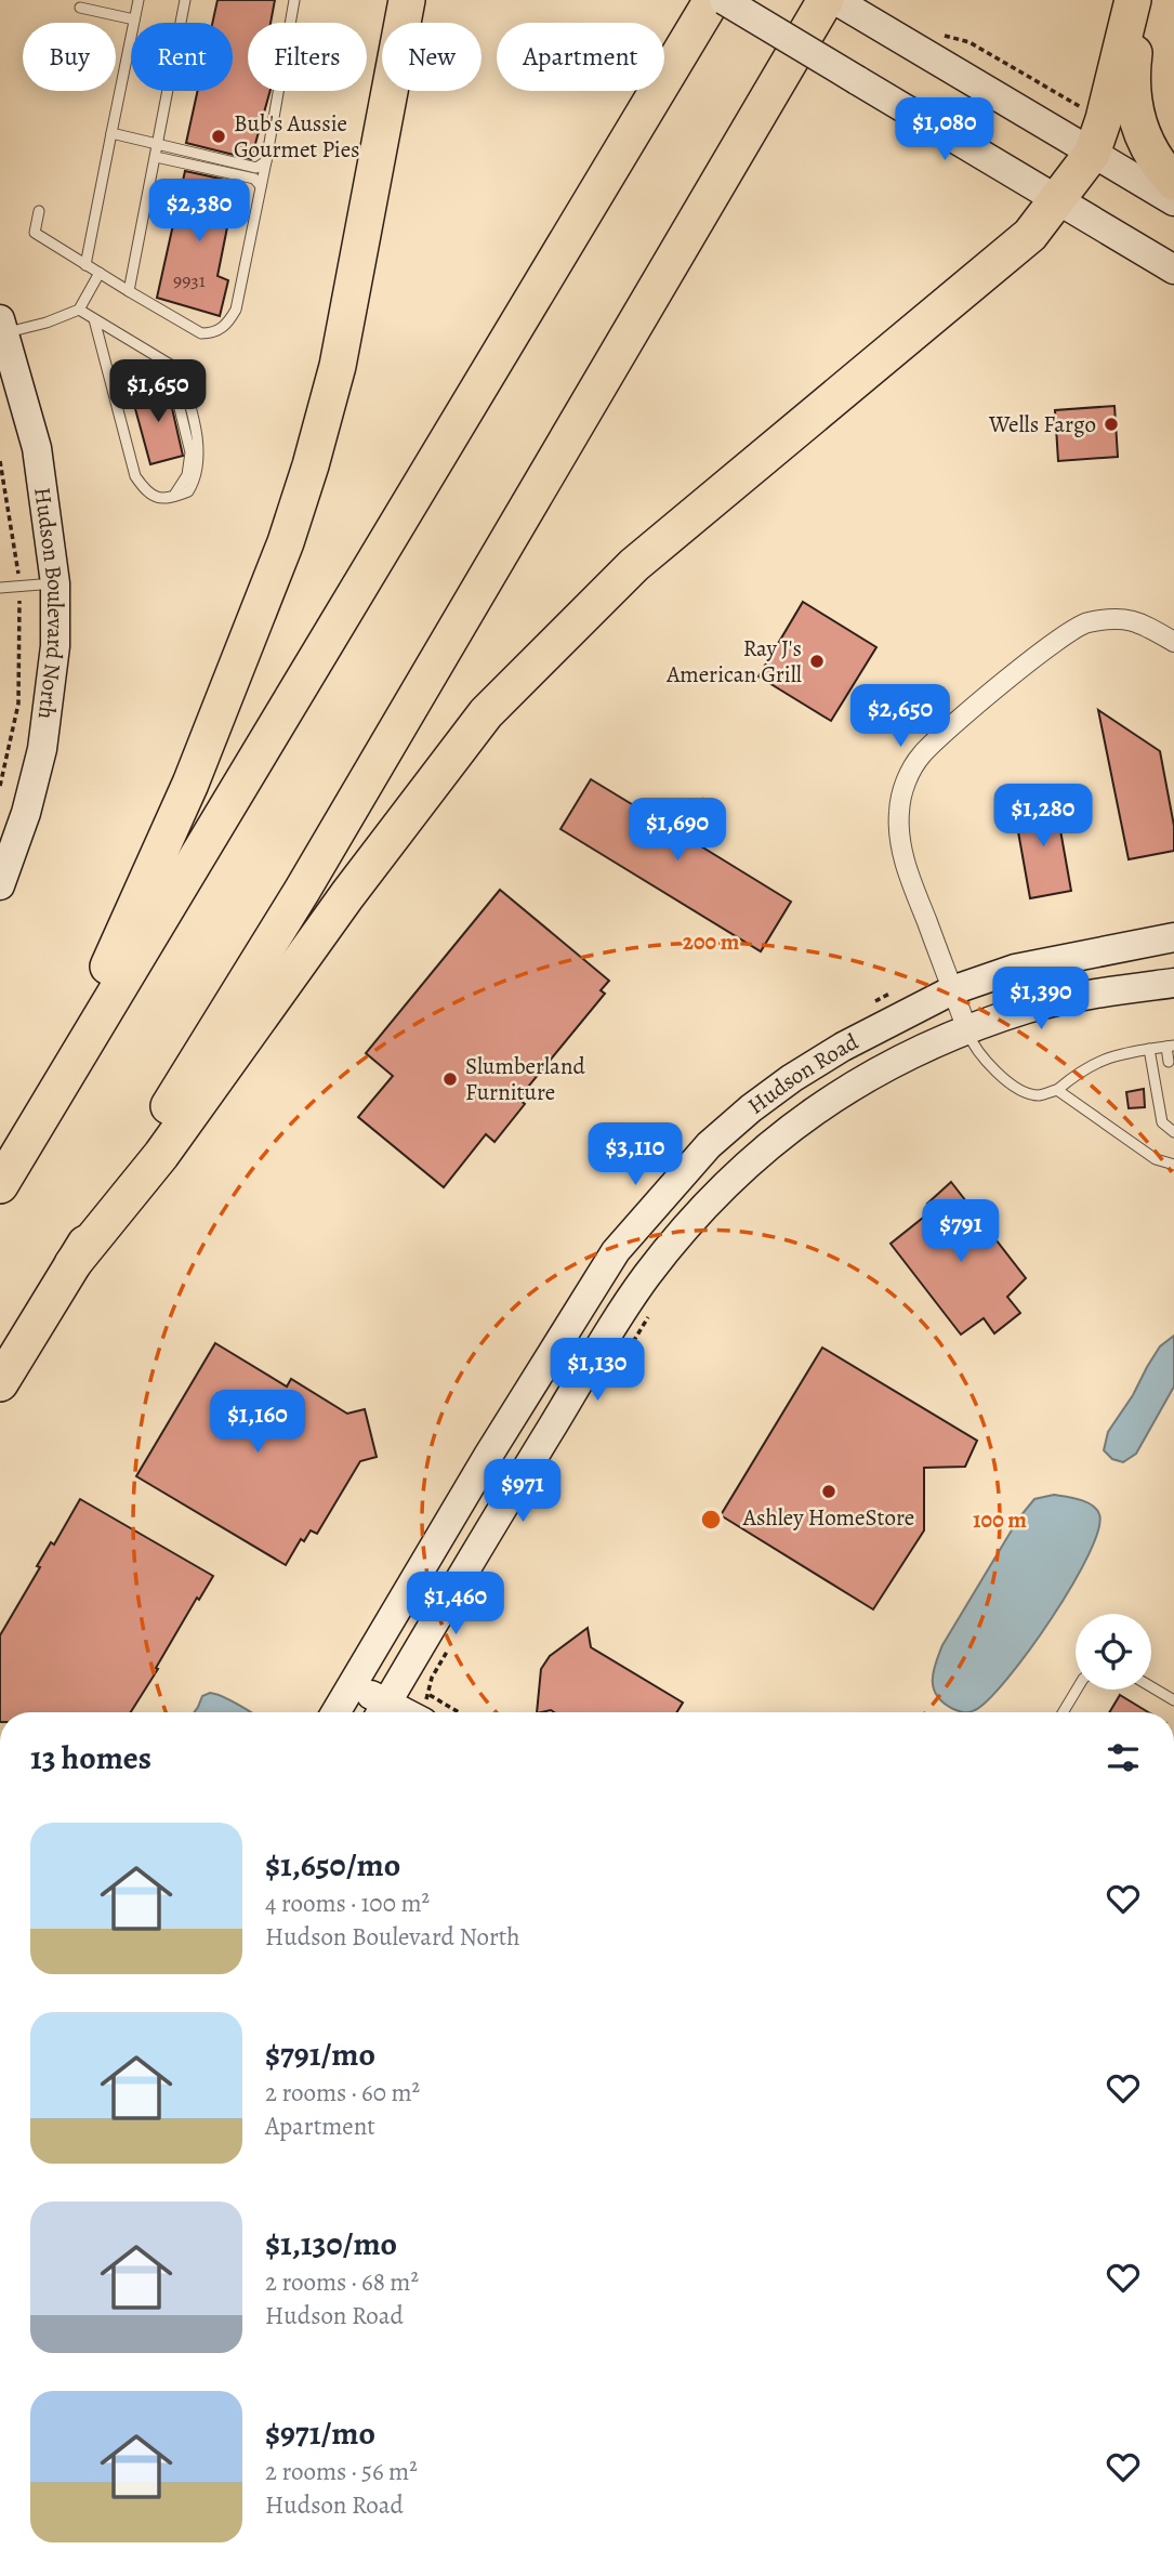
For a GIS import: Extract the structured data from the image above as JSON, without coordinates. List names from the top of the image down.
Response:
{
  "streets": {
    "street": ["Hudson Boulevard North", "Hudson Road"]
  },
  "places": [
    "Bub's Aussie Gourmet Pies",
    "Wells Fargo",
    "Ray J's American Grill",
    "Slumberland Furniture",
    "Ashley HomeStore"
  ],
  "house_numbers": ["9931"],
  "page": {
    "chip": [
      "Buy",
      "Rent",
      "Filters",
      "New",
      "Apartment"
    ],
    "price": [
      "$1,080",
      "$2,380",
      "$1,650",
      "$2,650",
      "$1,280",
      "$1,690",
      "$1,390",
      "$3,110",
      "$791",
      "$1,130",
      "$1,160",
      "$971",
      "$1,460"
    ],
    "heading": "13 homes",
    "list": [
      {
        "name": "$1,650/mo",
        "note": "4 rooms · 100 m² · Hudson Boulevard North"
      },
      {
        "name": "$791/mo",
        "note": "2 rooms · 60 m² · Apartment"
      },
      {
        "name": "$1,130/mo",
        "note": "2 rooms · 68 m² · Hudson Road"
      },
      {
        "name": "$971/mo",
        "note": "2 rooms · 56 m² · Hudson Road"
      }
    ]
  },
  "rings": ["200 m", "100 m"]
}
